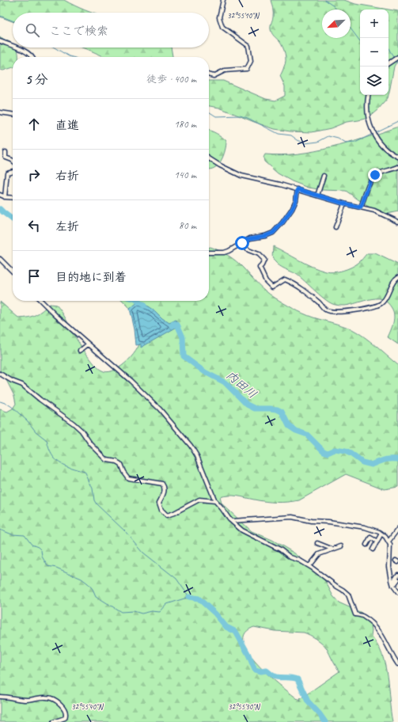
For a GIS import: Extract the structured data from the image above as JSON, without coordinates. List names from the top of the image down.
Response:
{
  "water": ["内田川"],
  "north": "bottom left",
  "page": {
    "map_buttons": ["+", "−"],
    "search": "ここで検索",
    "heading": ["5 分", "徒歩 · 400 m"],
    "list": [
      ["直進", "180 m"],
      ["右折", "140 m"],
      ["左折", "80 m"],
      "目的地に到着"
    ]
  },
  "coordinates": ["32°55'10\"N", "32°55'40\"N", "32°55'30\"N"]
}
